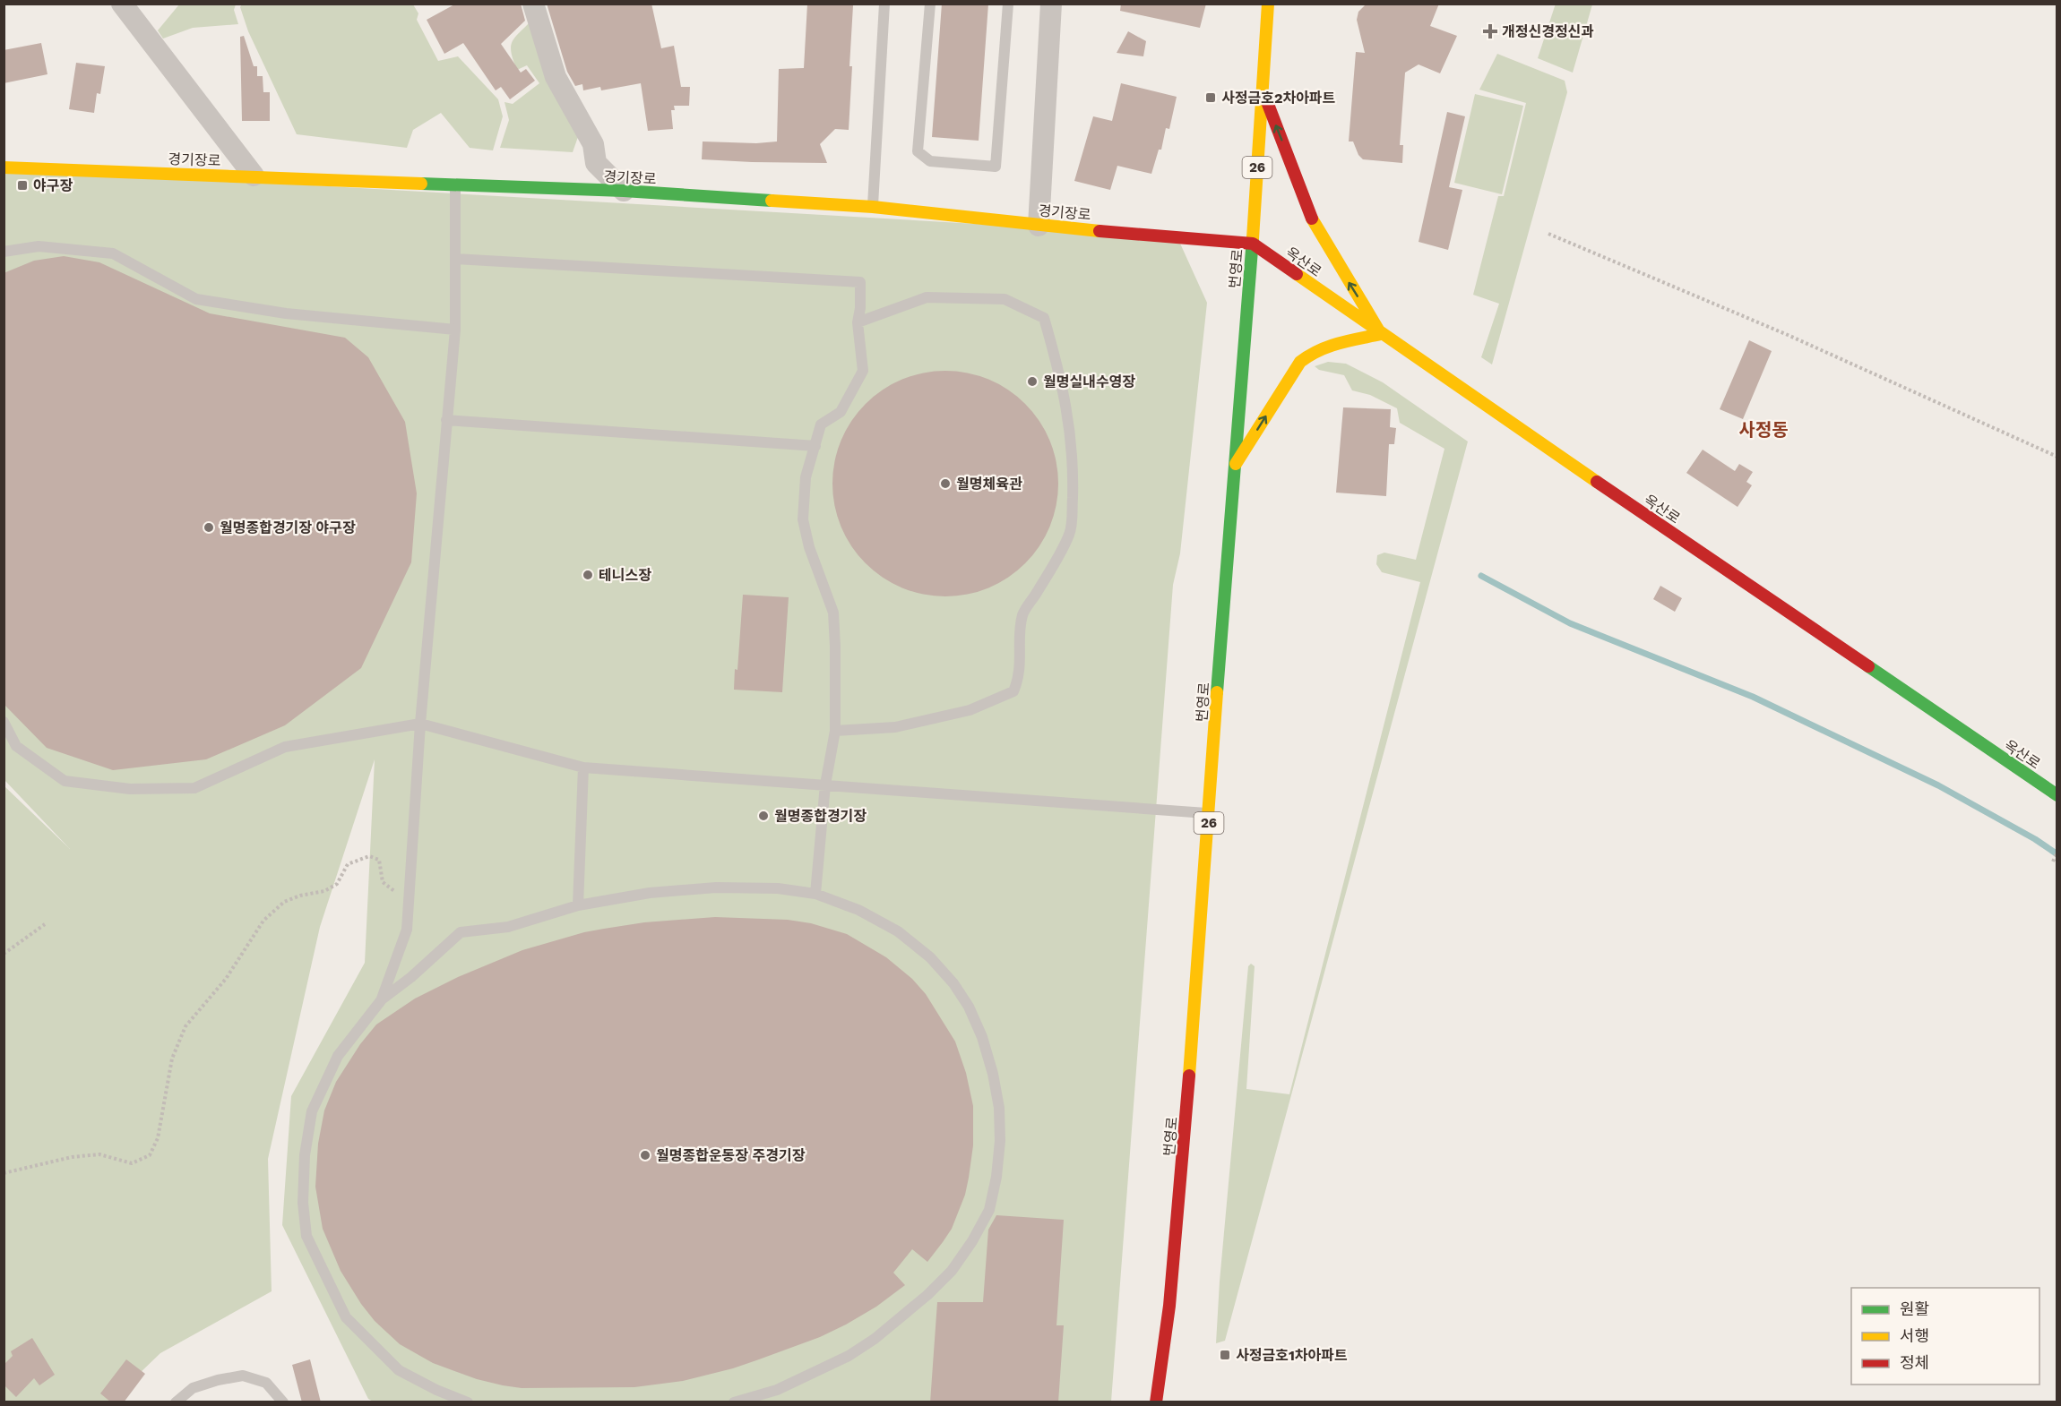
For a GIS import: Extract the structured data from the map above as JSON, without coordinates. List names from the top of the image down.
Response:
{
  "streets": {
    "main road": [
      "경기장로",
      "26",
      "옥산로",
      "번영로"
    ]
  },
  "crossings": [
    ["경기장로", "옥산로"],
    ["경기장로", "번영로"],
    ["옥산로", "번영로"]
  ],
  "districts": ["사정동"],
  "places": {
    "health": ["개정신경정신과"],
    "transit": ["사정금호2차아파트", "야구장", "사정금호1차아파트"],
    "other": [
      "월명실내수영장",
      "월명체육관",
      "월명종합경기장 야구장",
      "테니스장",
      "월명종합경기장",
      "월명종합운동장 주경기장"
    ]
  },
  "legend": ["원활", "서행", "정체"]
}
